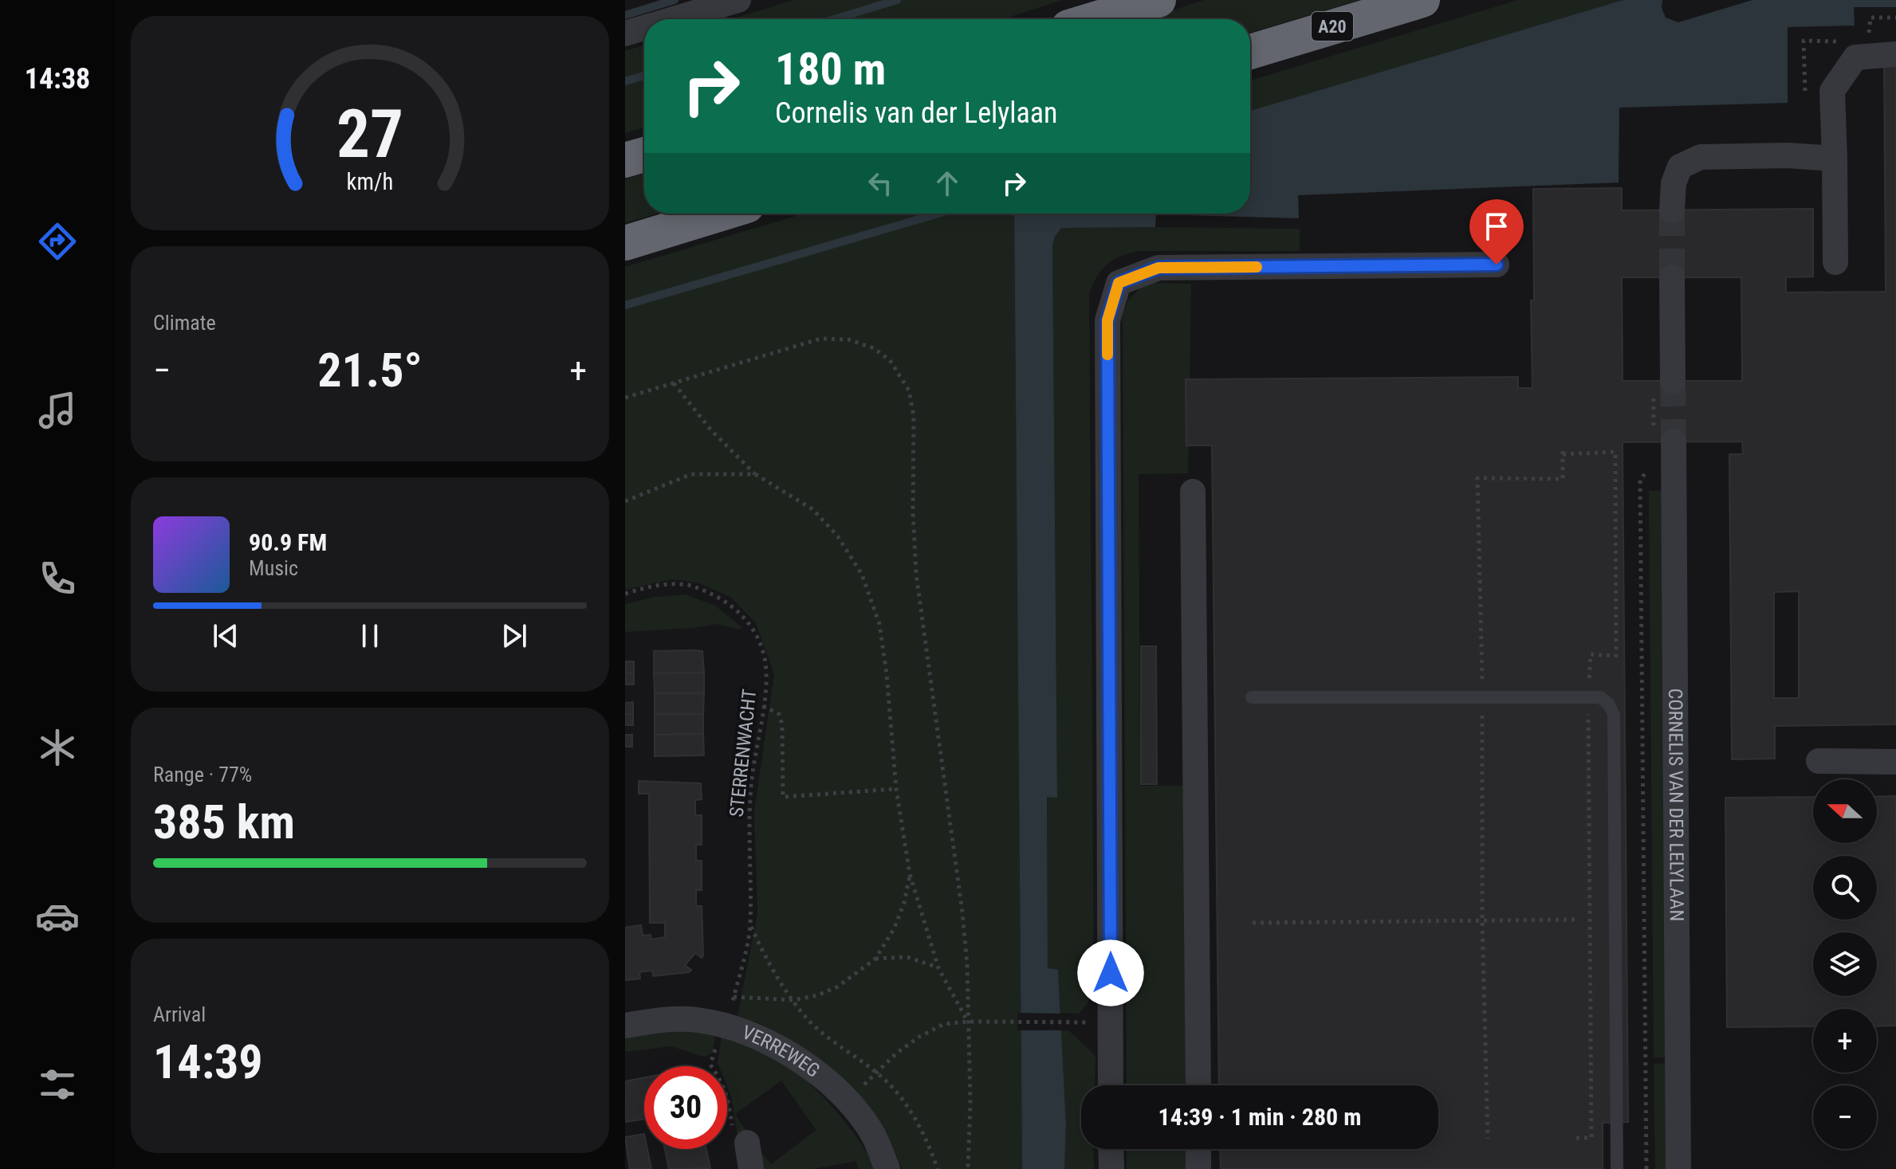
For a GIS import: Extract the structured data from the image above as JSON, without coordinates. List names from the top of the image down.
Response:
{
  "streets": {
    "highway": ["A20"],
    "street": ["CORNELIS VAN DER LELYLAAN", "VERREWEG"],
    "path": ["STERRENWACHT"]
  },
  "crossings": [
    ["STERRENWACHT", "VERREWEG"]
  ],
  "north": "left",
  "page": {
    "tabs": "14:38",
    "turn": ["180 m", "Cornelis van der Lelylaan"],
    "tile": [
      "Climate",
      ["Range · 77%", "385 km"],
      ["Arrival", "14:39"]
    ],
    "heat": ["−", "21.5°", "+"],
    "song": ["90.9 FM", "Music"],
    "map_buttons": ["+", "−"],
    "limit": "30",
    "trip": "14:39 · 1 min · 280 m",
    "gauge": ["27", "km/h"]
  }
}
